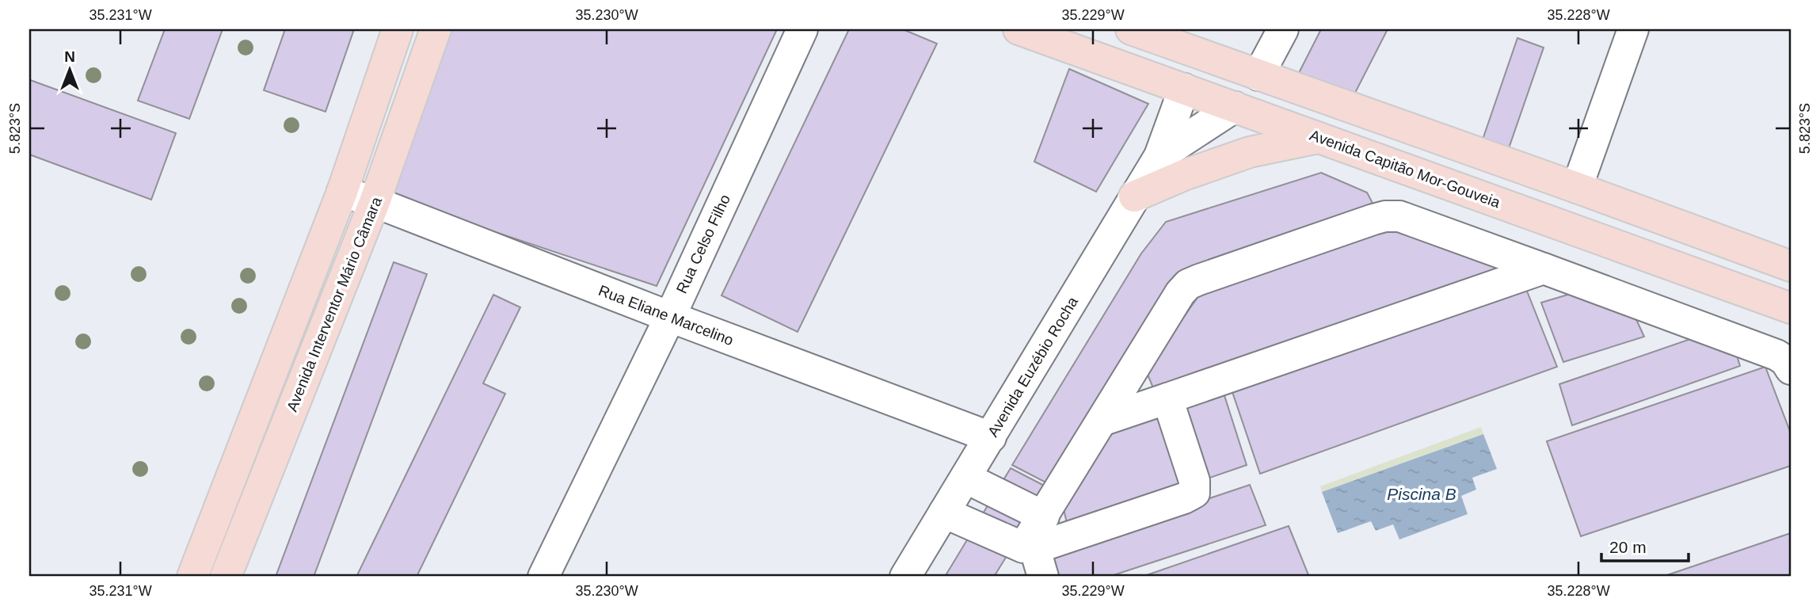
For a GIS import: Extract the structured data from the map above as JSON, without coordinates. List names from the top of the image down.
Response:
{
  "streets": {
    "main road": ["Avenida Capitão Mor-Gouveia", "Avenida Interventor Mário Câmara"],
    "street": ["Rua Celso Filho", "Rua Eliane Marcelino", "Avenida Euzébio Rocha"]
  },
  "crossings": [
    ["Avenida Capitão Mor-Gouveia", "Avenida Euzébio Rocha"],
    ["Rua Celso Filho", "Rua Eliane Marcelino"],
    ["Avenida Interventor Mário Câmara", "Rua Eliane Marcelino"],
    ["Rua Eliane Marcelino", "Avenida Euzébio Rocha"]
  ],
  "water": ["Piscina B"],
  "scale_bar": "20 m",
  "north": "top",
  "coordinates": [
    "35.231°W",
    "35.230°W",
    "35.229°W",
    "35.228°W",
    "5.823°S"
  ]
}
